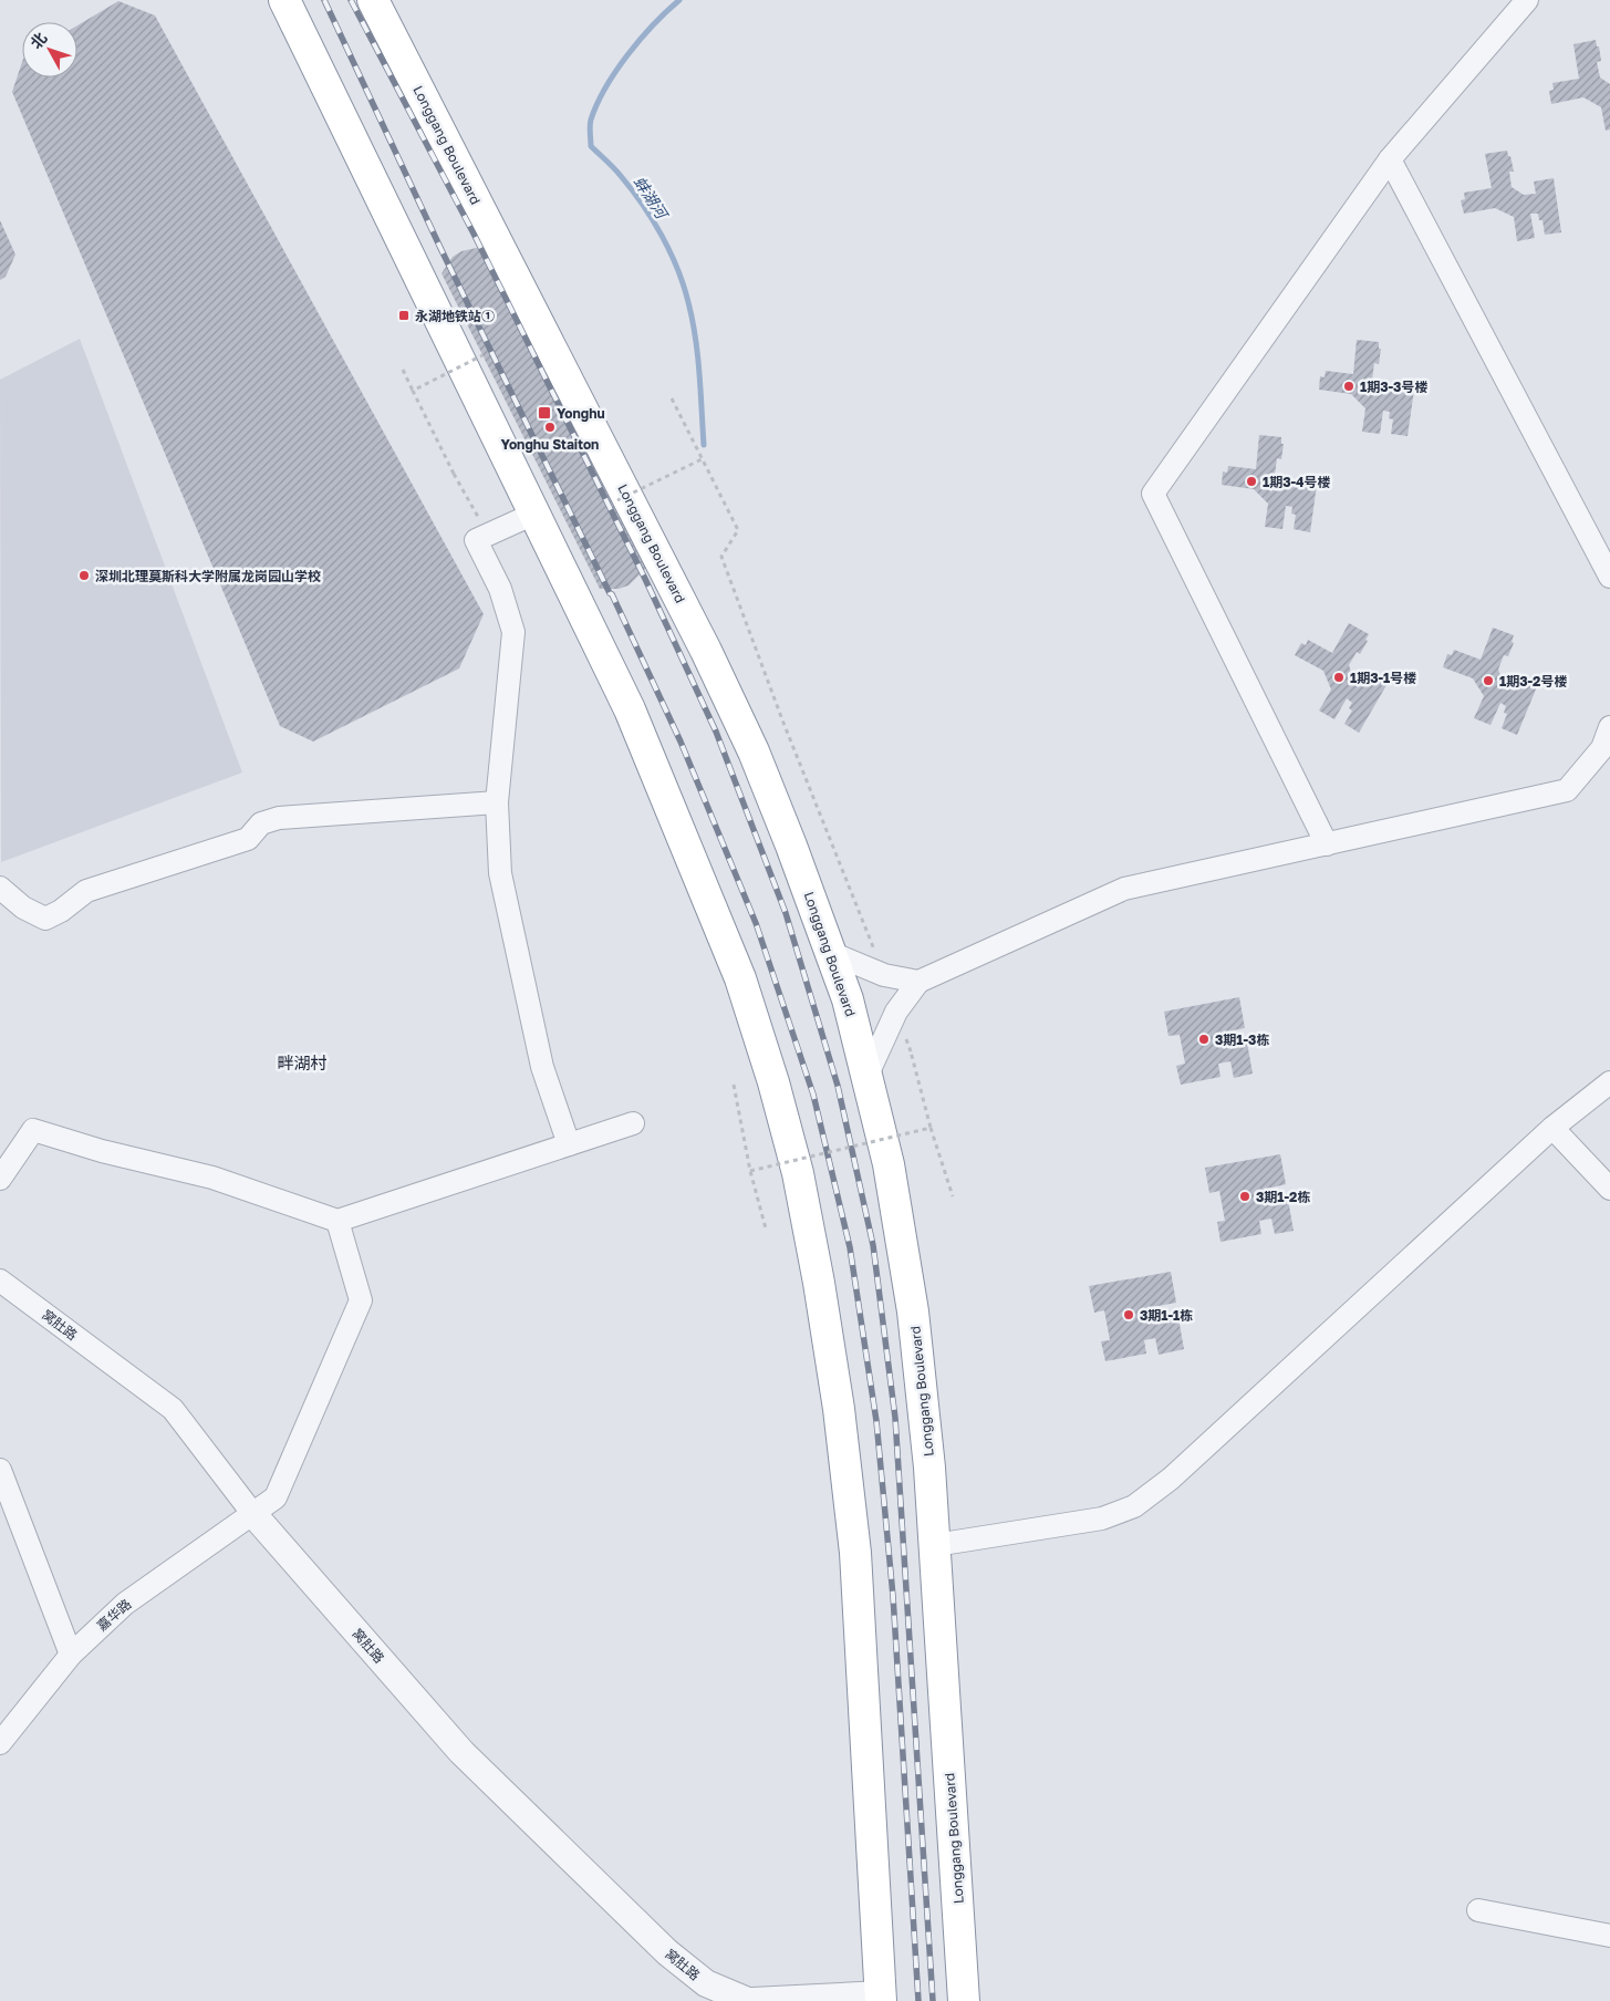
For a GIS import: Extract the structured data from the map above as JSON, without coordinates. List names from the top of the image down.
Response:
{
  "streets": {
    "highway": ["Longgang Boulevard"],
    "street": ["窝肚路", "嘉华路"]
  },
  "crossings": [
    ["窝肚路", "嘉华路"]
  ],
  "districts": ["畔湖村"],
  "water": ["蚌湖河"],
  "places": {
    "transit": ["永湖地铁站①", "Yonghu"],
    "other": [
      "1期3-3号楼",
      "Yonghu Staiton",
      "1期3-4号楼",
      "深圳北理莫斯科大学附属龙岗园山学校",
      "1期3-1号楼",
      "1期3-2号楼",
      "3期1-3栋",
      "3期1-2栋",
      "3期1-1栋"
    ]
  },
  "north": "top left"
}
